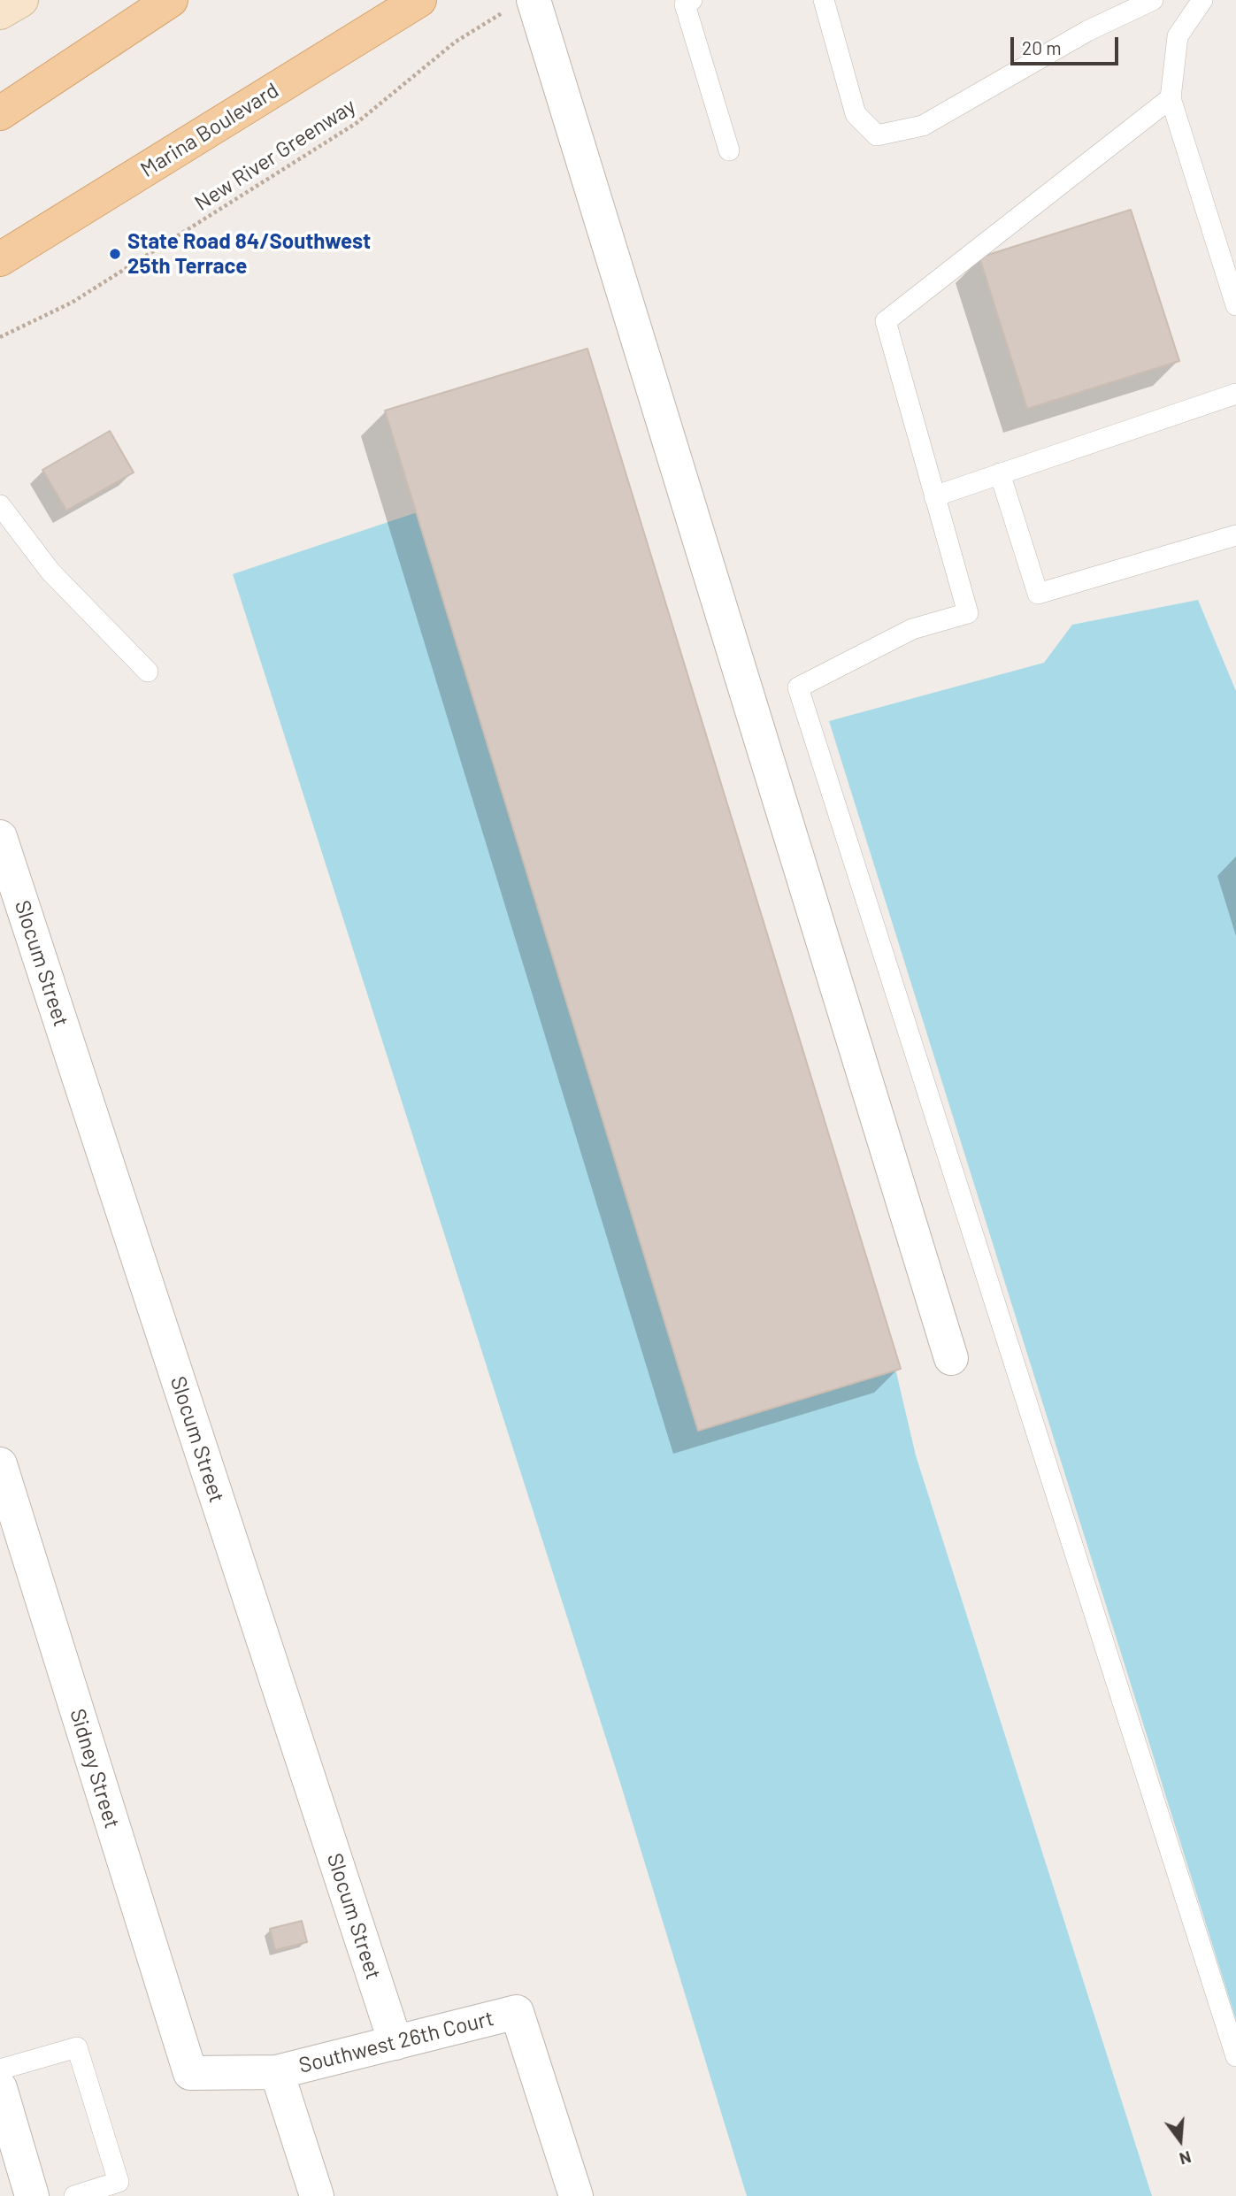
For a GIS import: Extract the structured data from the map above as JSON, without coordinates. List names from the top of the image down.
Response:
{
  "streets": {
    "main road": ["Marina Boulevard"],
    "street": ["Slocum Street", "Sidney Street", "Southwest 26th Court"],
    "path": ["New River Greenway"]
  },
  "crossings": [
    ["Slocum Street", "Southwest 26th Court"],
    ["Sidney Street", "Southwest 26th Court"]
  ],
  "places": ["State Road 84/Southwest 25th Terrace"],
  "scale_bar": "20 m",
  "north": "bottom"
}
